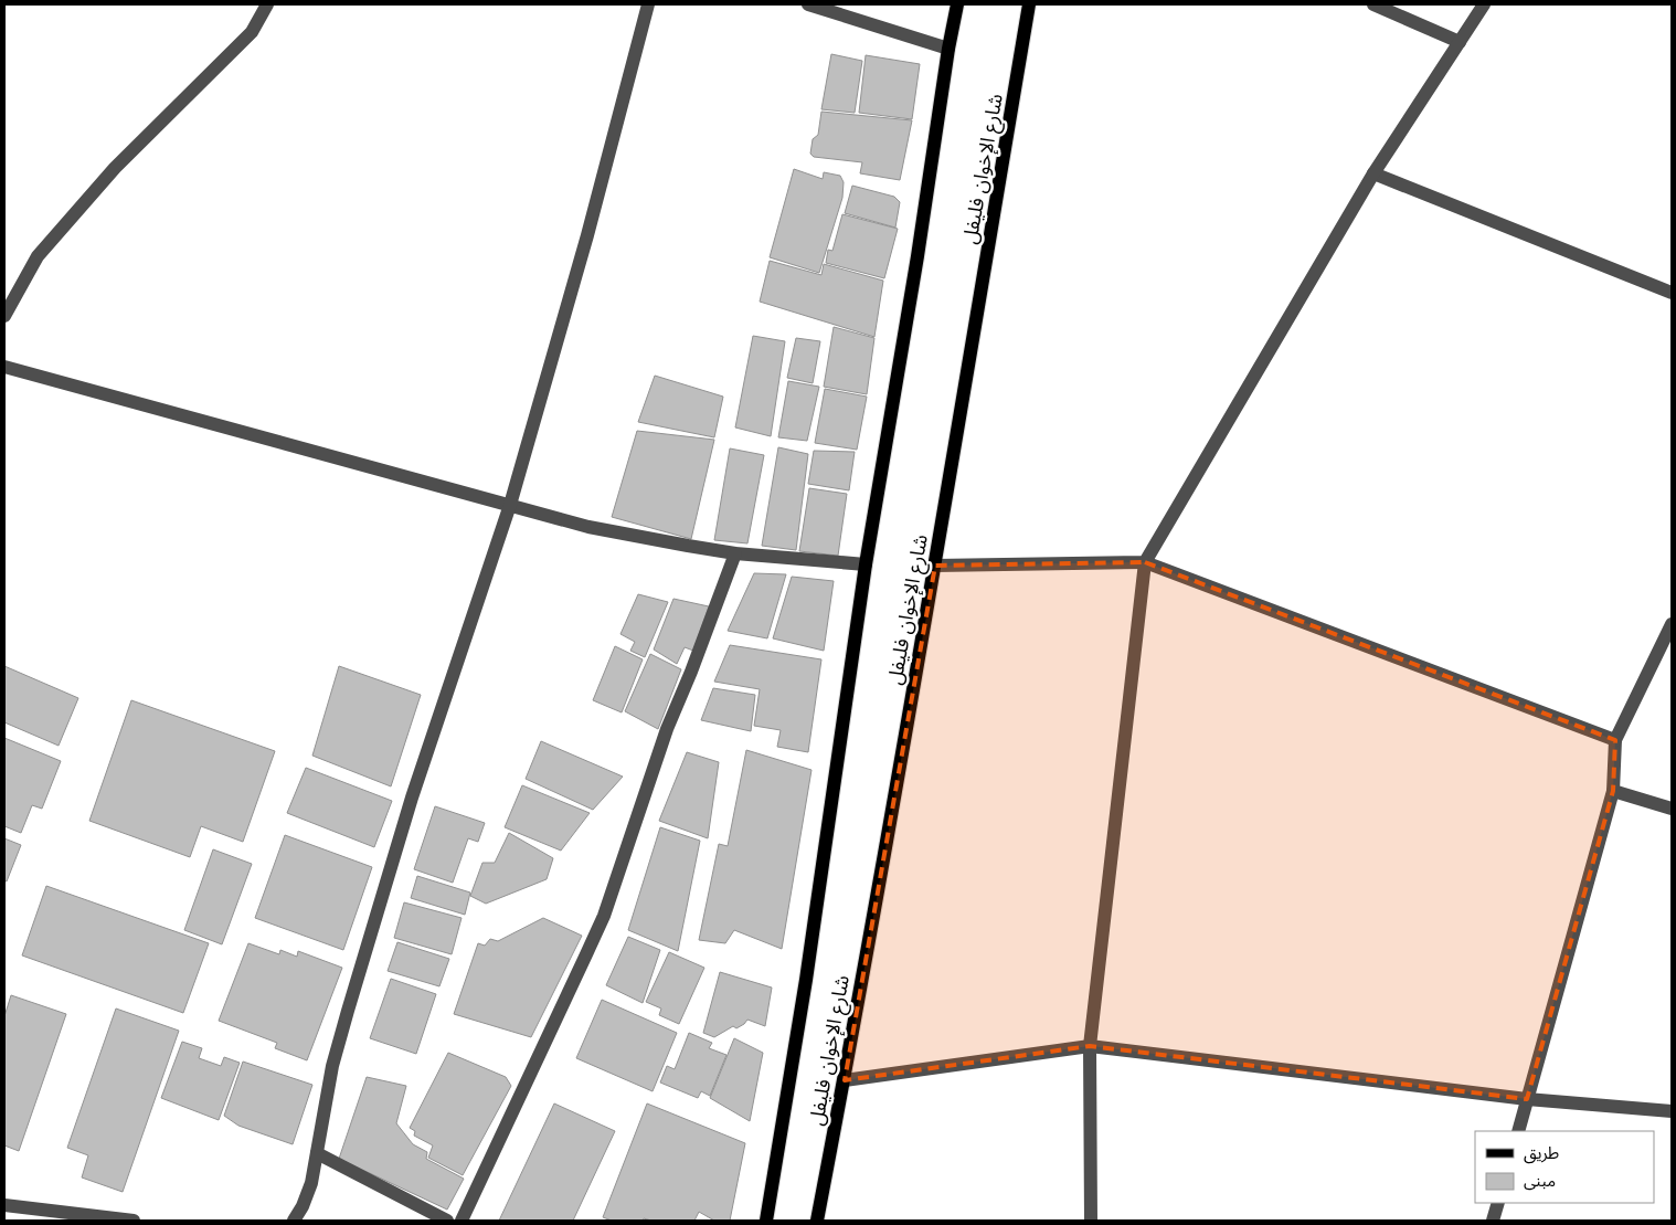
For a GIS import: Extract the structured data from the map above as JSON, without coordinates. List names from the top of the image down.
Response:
{
  "streets": {
    "main road": ["شارع الإخوان فليفل"]
  },
  "legend": ["طريق", "مبنى"]
}
